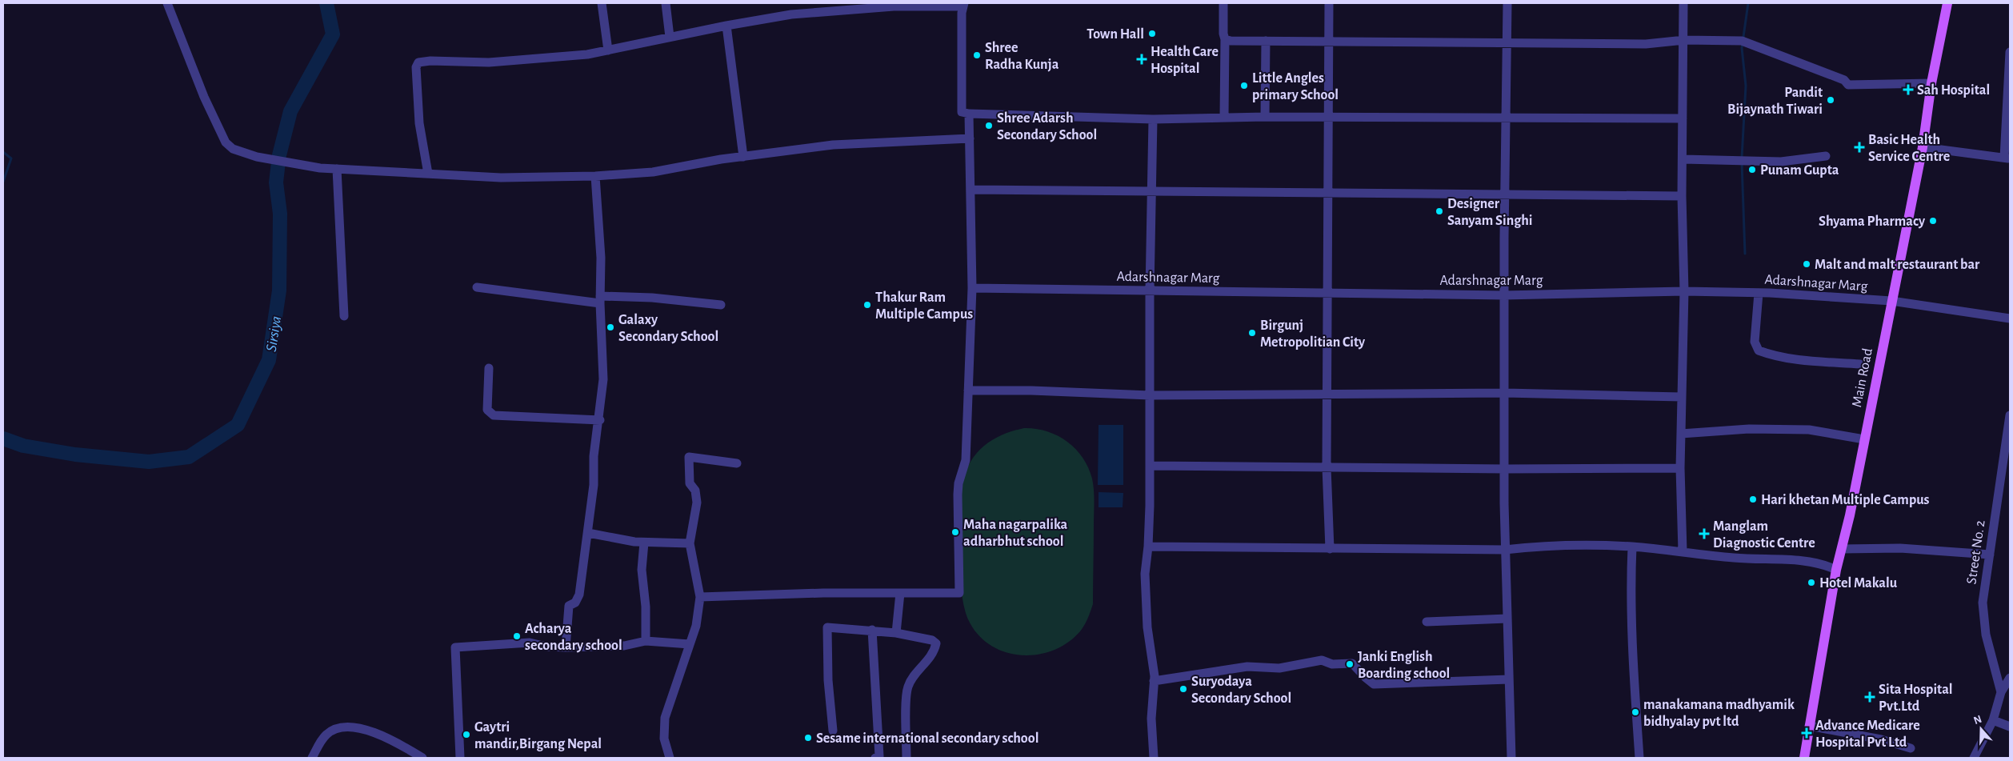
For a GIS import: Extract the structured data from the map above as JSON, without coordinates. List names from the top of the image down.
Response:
{
  "streets": {
    "main road": ["Main Road"],
    "street": ["Adarshnagar Marg", "Street No. 2"]
  },
  "crossings": [
    ["Adarshnagar Marg", "Main Road"]
  ],
  "water": ["Sirsiya"],
  "places": {
    "other": [
      "Town Hall",
      "Shree Radha Kunja",
      "Little Angles primary School",
      "Pandit Bijaynath Tiwari",
      "Shree Adarsh Secondary School",
      "Punam Gupta",
      "Designer Sanyam Singhi",
      "Shyama Pharmacy",
      "Malt and malt restaurant bar",
      "Thakur Ram Multiple Campus",
      "Galaxy Secondary School",
      "Birgunj Metropolitian City",
      "Hari khetan Multiple Campus",
      "Maha nagarpalika adharbhut school",
      "Hotel Makalu",
      "Acharya secondary school",
      "Janki English Boarding school",
      "Suryodaya Secondary School",
      "manakamana madhyamik bidhyalay pvt ltd",
      "Gaytri mandir,Birgang Nepal",
      "Sesame international secondary school"
    ],
    "health": [
      "Health Care Hospital",
      "Sah Hospital",
      "Basic Health Service Centre",
      "Manglam Diagnostic Centre",
      "Sita Hospital Pvt.Ltd",
      "Advance Medicare Hospital Pvt Ltd"
    ]
  },
  "north": "top"
}
